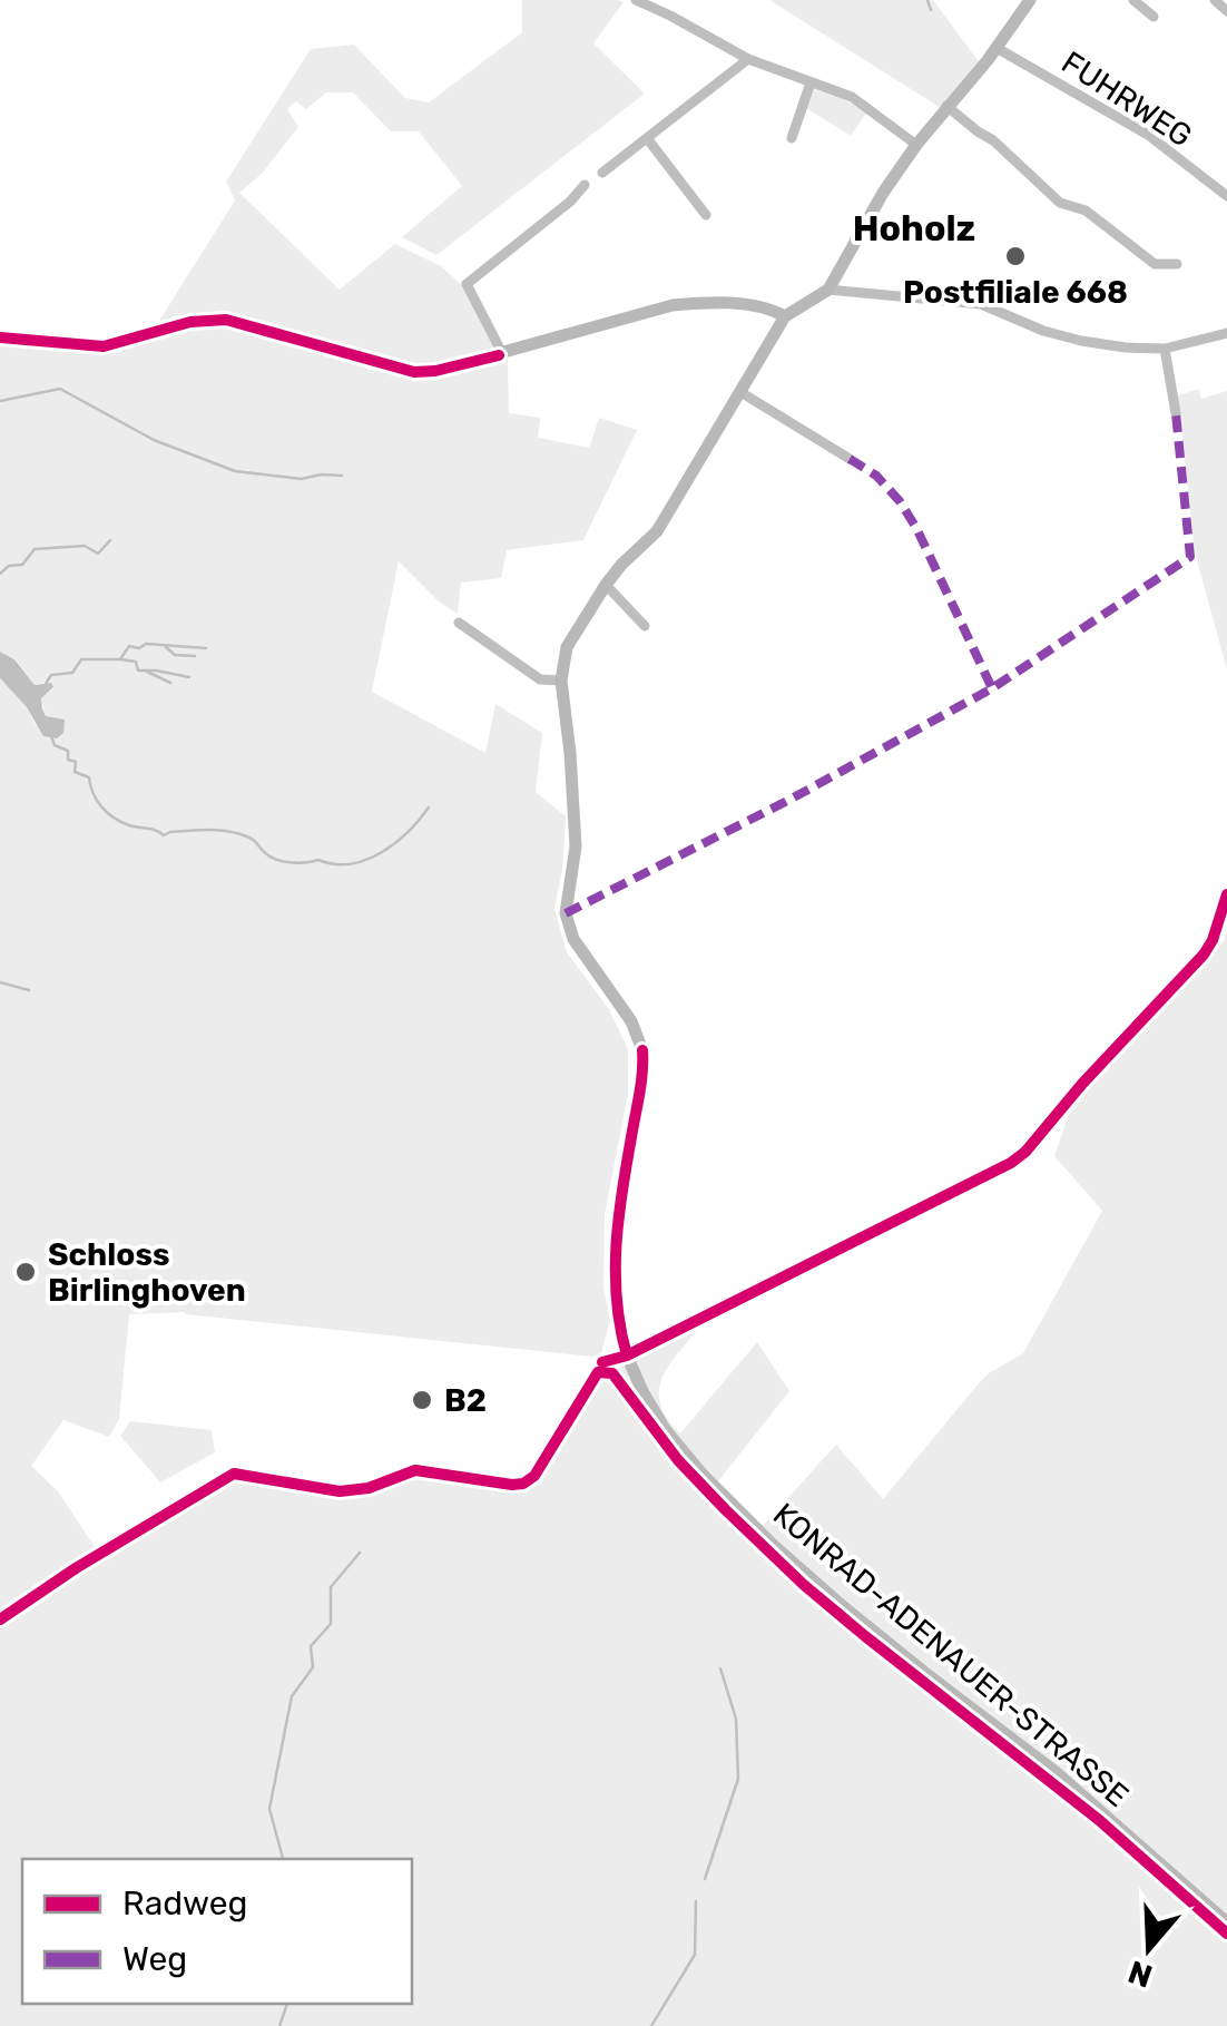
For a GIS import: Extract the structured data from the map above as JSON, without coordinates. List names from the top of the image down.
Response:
{
  "streets": {
    "street": ["FUHRWEG", "KONRAD-ADENAUER-STRASSE"]
  },
  "districts": ["Hoholz"],
  "places": ["Postfiliale 668", "Schloss Birlinghoven", "B2"],
  "legend": ["Radweg", "Weg"],
  "north": "bottom"
}
